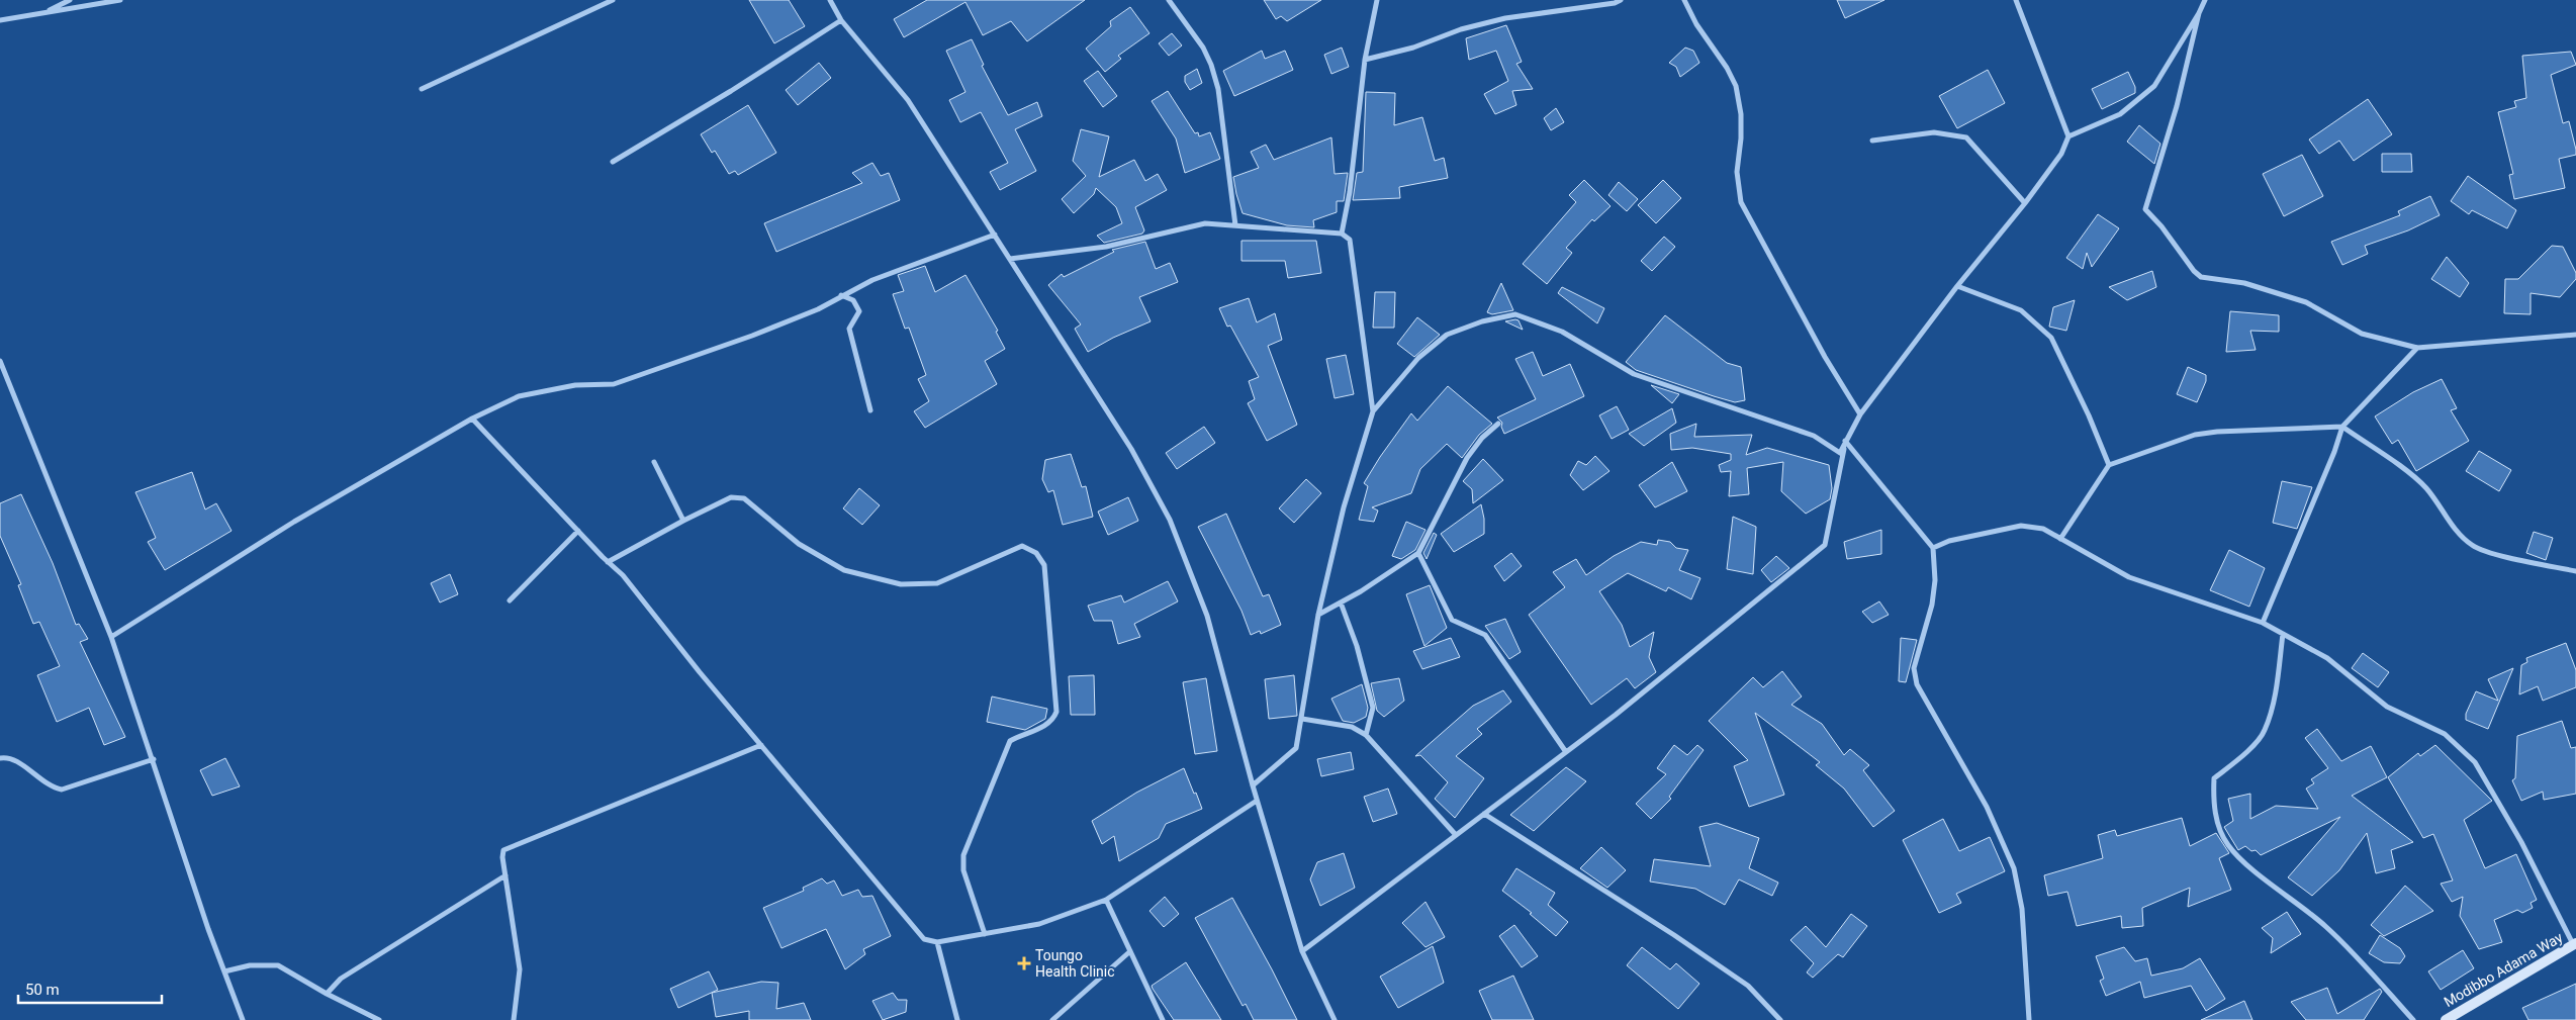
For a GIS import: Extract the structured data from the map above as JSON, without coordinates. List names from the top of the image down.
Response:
{
  "streets": {
    "main road": ["Modibbo Adama Way"]
  },
  "places": {
    "health": ["Toungo Health Clinic"]
  },
  "scale_bar": "50 m"
}
